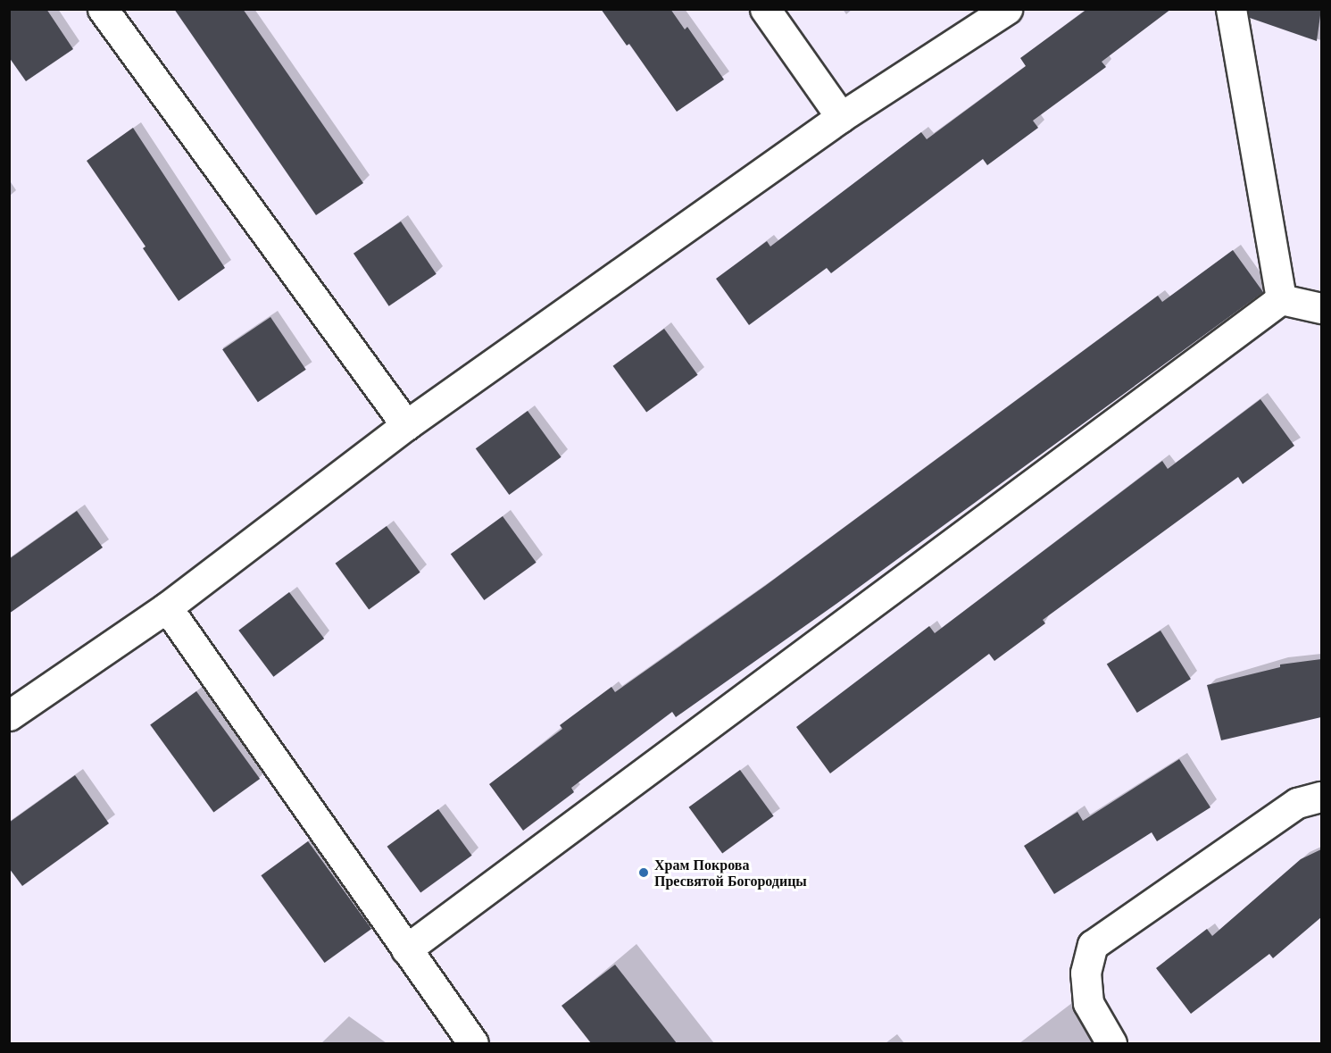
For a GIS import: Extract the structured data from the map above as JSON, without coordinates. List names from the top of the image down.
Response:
{
  "places": ["Храм Покрова Пресвятой Богородицы"]
}
